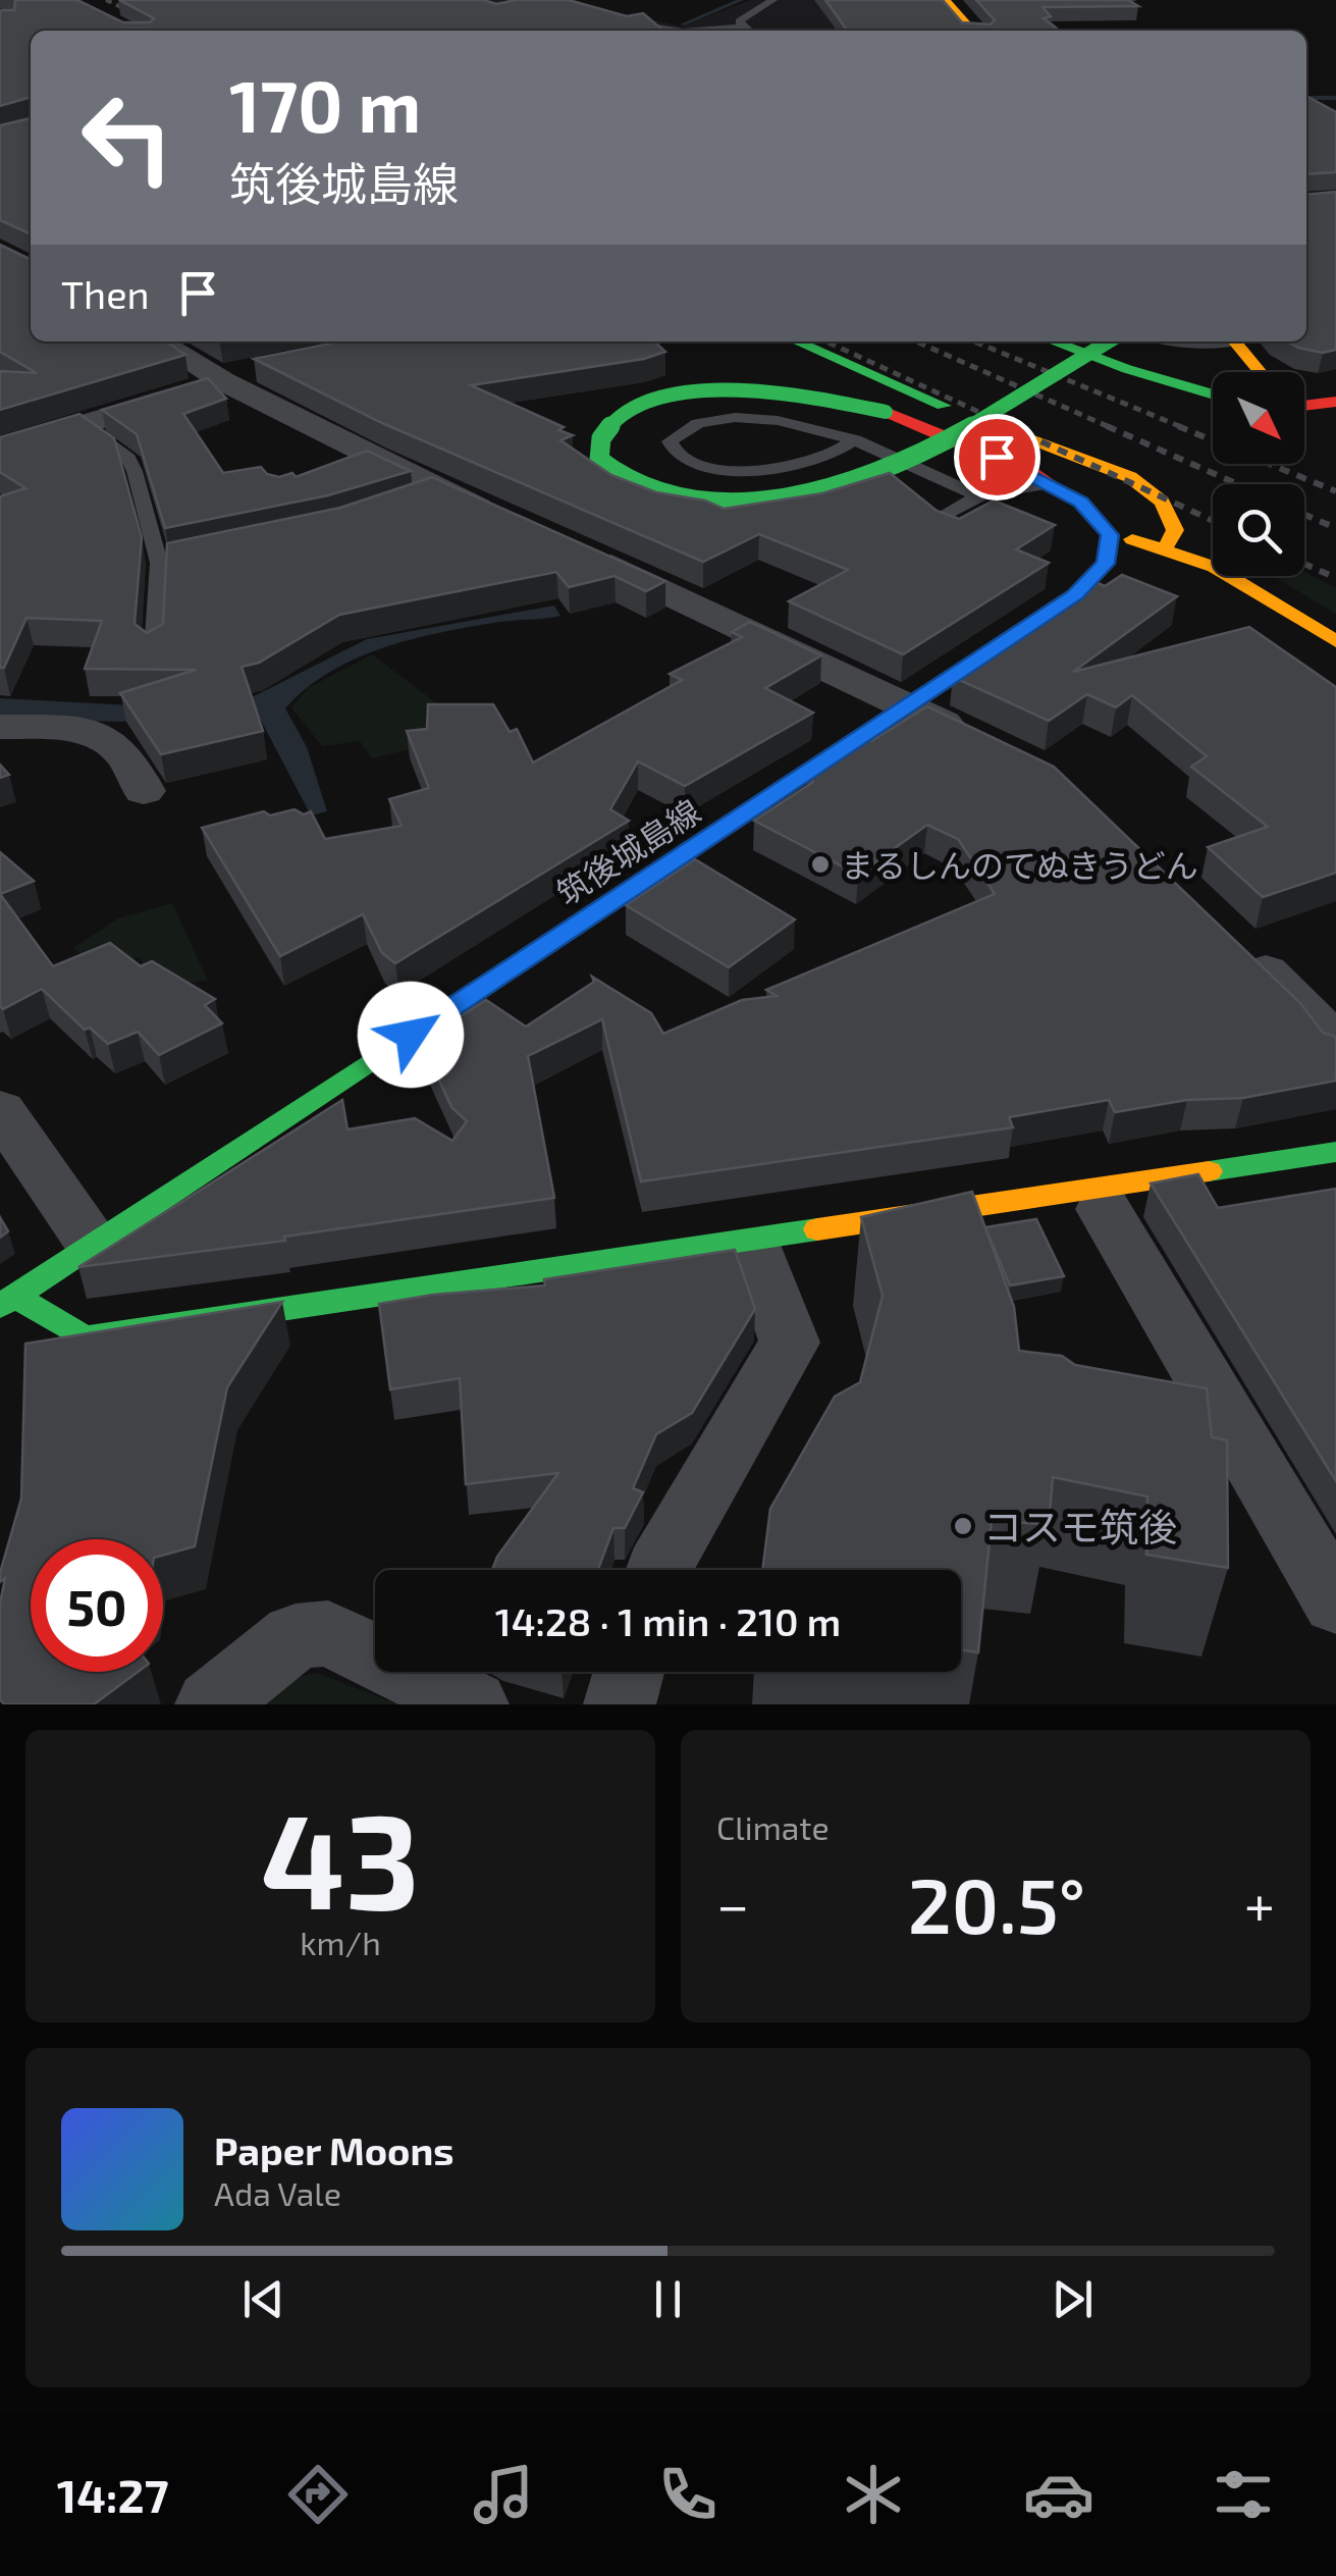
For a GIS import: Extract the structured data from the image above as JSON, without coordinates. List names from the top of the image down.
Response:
{
  "streets": {
    "main road": ["筑後城島線"]
  },
  "places": ["まるしんのてぬきうどん", "コスモ筑後"],
  "north": "bottom right",
  "page": {
    "turn": ["170 m", "筑後城島線"],
    "then": "Then",
    "limit": "50",
    "trip": "14:28 · 1 min · 210 m",
    "tile": [
      ["43", "km/h"],
      "Climate"
    ],
    "heat": ["−", "20.5°", "+"],
    "song": ["Paper Moons", "Ada Vale"],
    "tabs": "14:27"
  }
}
